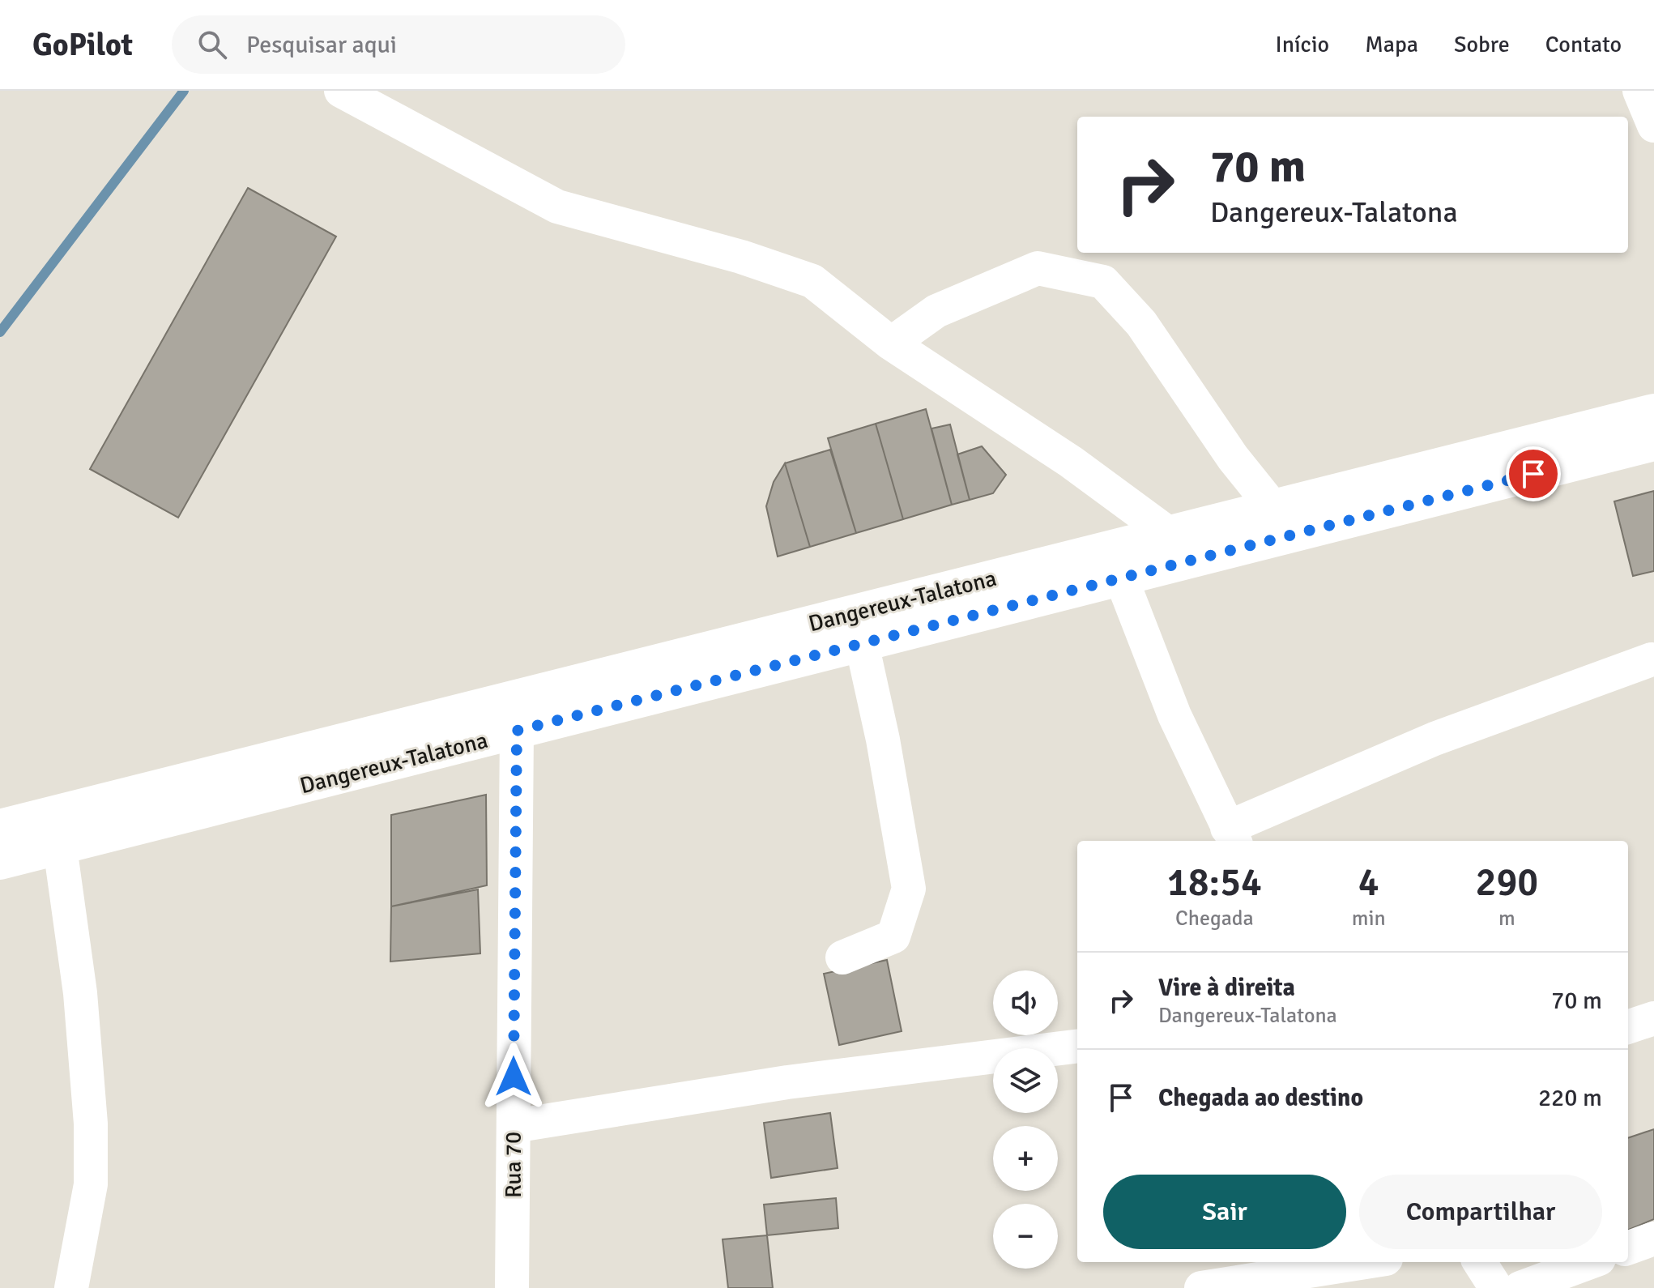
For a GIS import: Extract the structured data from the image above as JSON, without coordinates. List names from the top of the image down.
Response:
{
  "streets": {
    "main road": ["Dangereux-Talatona"],
    "street": ["Rua 70"]
  },
  "crossings": [
    ["Dangereux-Talatona", "Rua 70"]
  ],
  "page": {
    "header": "GoPilot",
    "search": "Pesquisar aqui",
    "nav": [
      "Início",
      "Mapa",
      "Sobre",
      "Contato"
    ],
    "turn": ["70 m", "Dangereux-Talatona"],
    "eta": [
      "18:54",
      "Chegada",
      "4",
      "min",
      "290",
      "m"
    ],
    "list": [
      {
        "name": "Vire à direita",
        "note": "Dangereux-Talatona",
        "value": "70 m"
      },
      {
        "name": "Chegada ao destino",
        "value": "220 m"
      }
    ],
    "map_buttons": ["+", "−"],
    "buttons": ["Sair", "Compartilhar"]
  }
}
